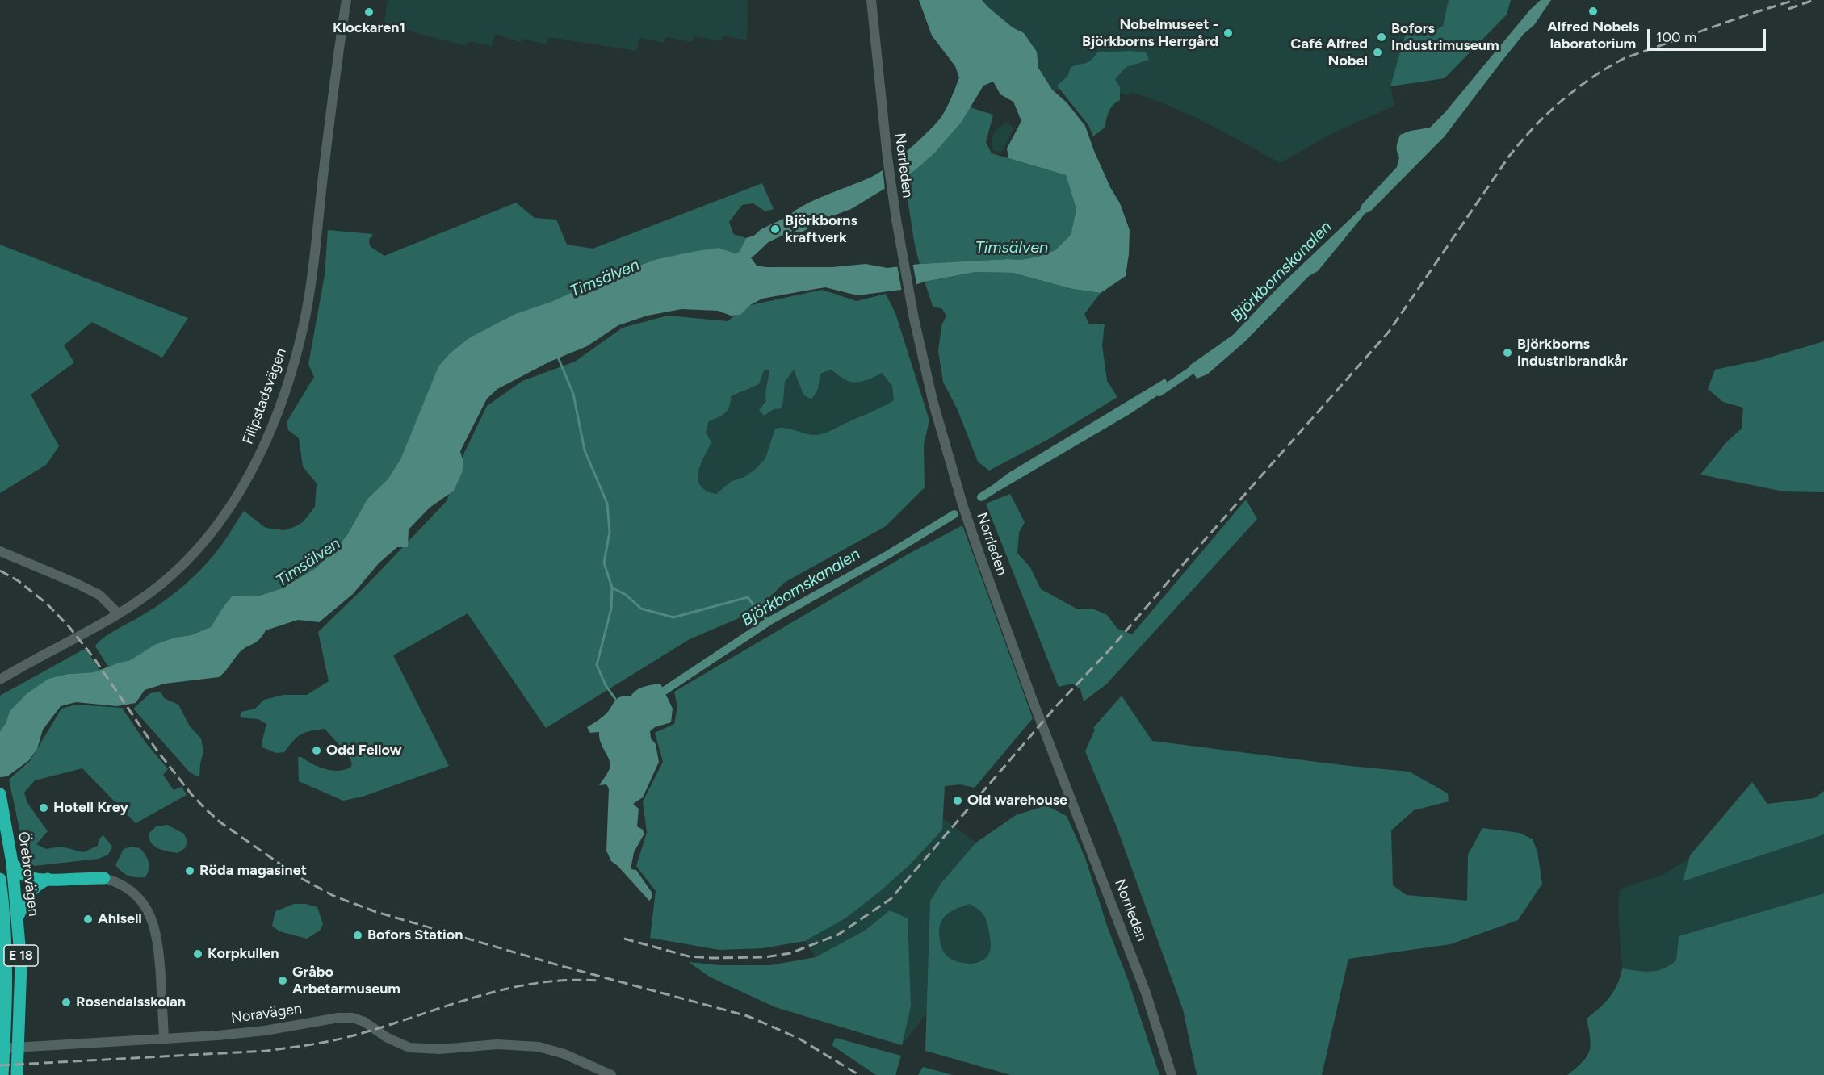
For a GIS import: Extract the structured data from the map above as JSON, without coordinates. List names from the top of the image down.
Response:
{
  "streets": {
    "highway": ["Örebrovägen", "E 18"],
    "street": ["Norrleden", "Filipstadsvägen", "Noravägen"]
  },
  "water": ["Timsälven", "Björkbornskanalen"],
  "places": [
    "Alfred Nobels laboratorium",
    "Klockaren1",
    "Nobelmuseet - Björkborns Herrgård",
    "Bofors Industrimuseum",
    "Café Alfred Nobel",
    "Björkborns kraftverk",
    "Björkborns industribrandkår",
    "Odd Fellow",
    "Old warehouse",
    "Hotell Krey",
    "Röda magasinet",
    "Ahlsell",
    "Bofors Station",
    "Korpkullen",
    "Gråbo Arbetarmuseum",
    "Rosendalsskolan"
  ],
  "scale_bar": "100 m"
}
